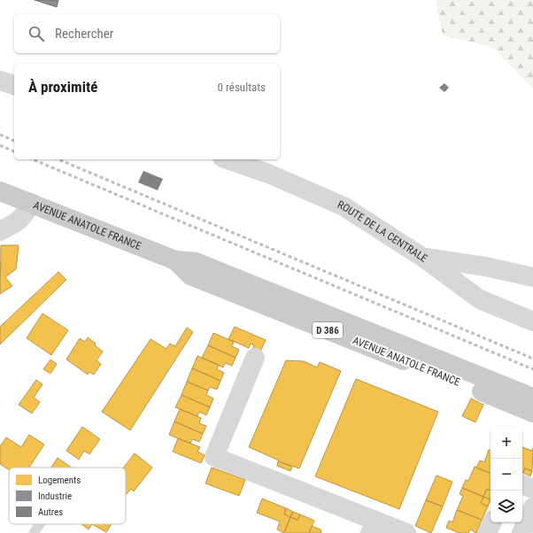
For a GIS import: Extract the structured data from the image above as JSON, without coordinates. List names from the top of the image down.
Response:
{
  "streets": {
    "main road": ["AVENUE ANATOLE FRANCE", "D 386"],
    "street": ["ROUTE DE LA CENTRALE"]
  },
  "crossings": [
    ["AVENUE ANATOLE FRANCE", "D 386"]
  ],
  "legend": ["Logements", "Industrie", "Autres"],
  "page": {
    "search": "Rechercher",
    "heading": ["À proximité", "0 résultats"],
    "map_buttons": ["+", "−"]
  }
}
